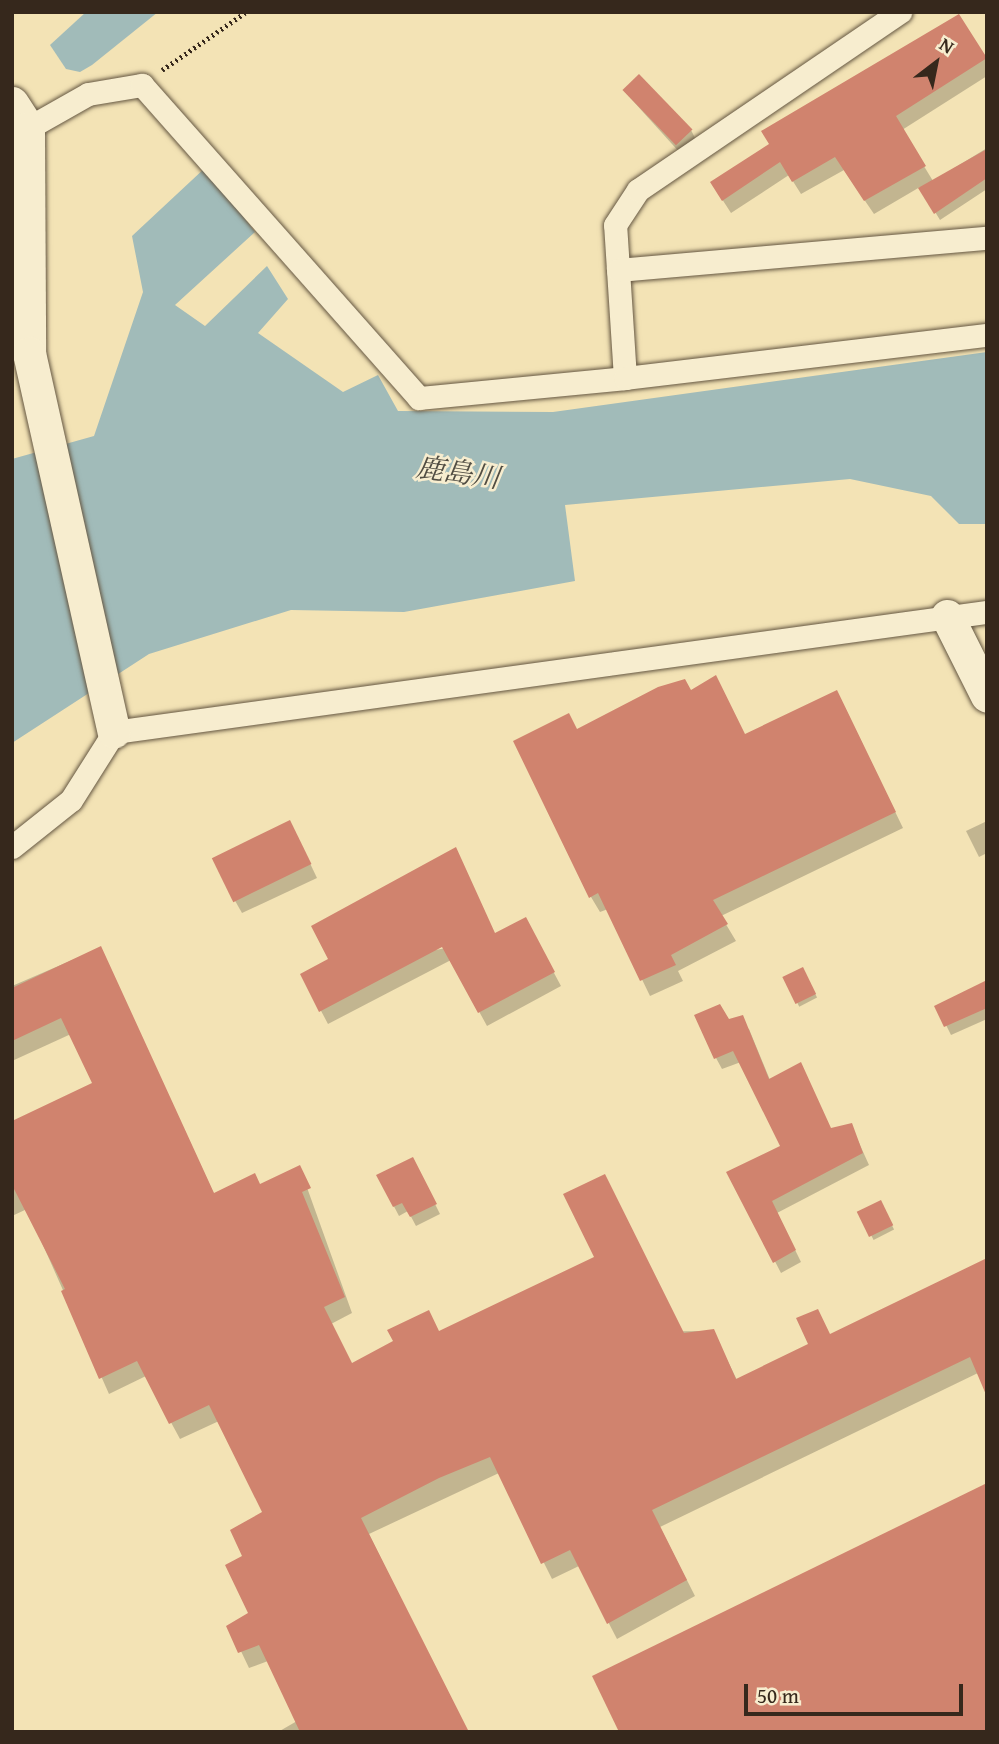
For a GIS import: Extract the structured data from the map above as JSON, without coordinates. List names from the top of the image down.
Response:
{
  "water": ["鹿島川"],
  "scale_bar": "50 m",
  "north": "top right"
}
